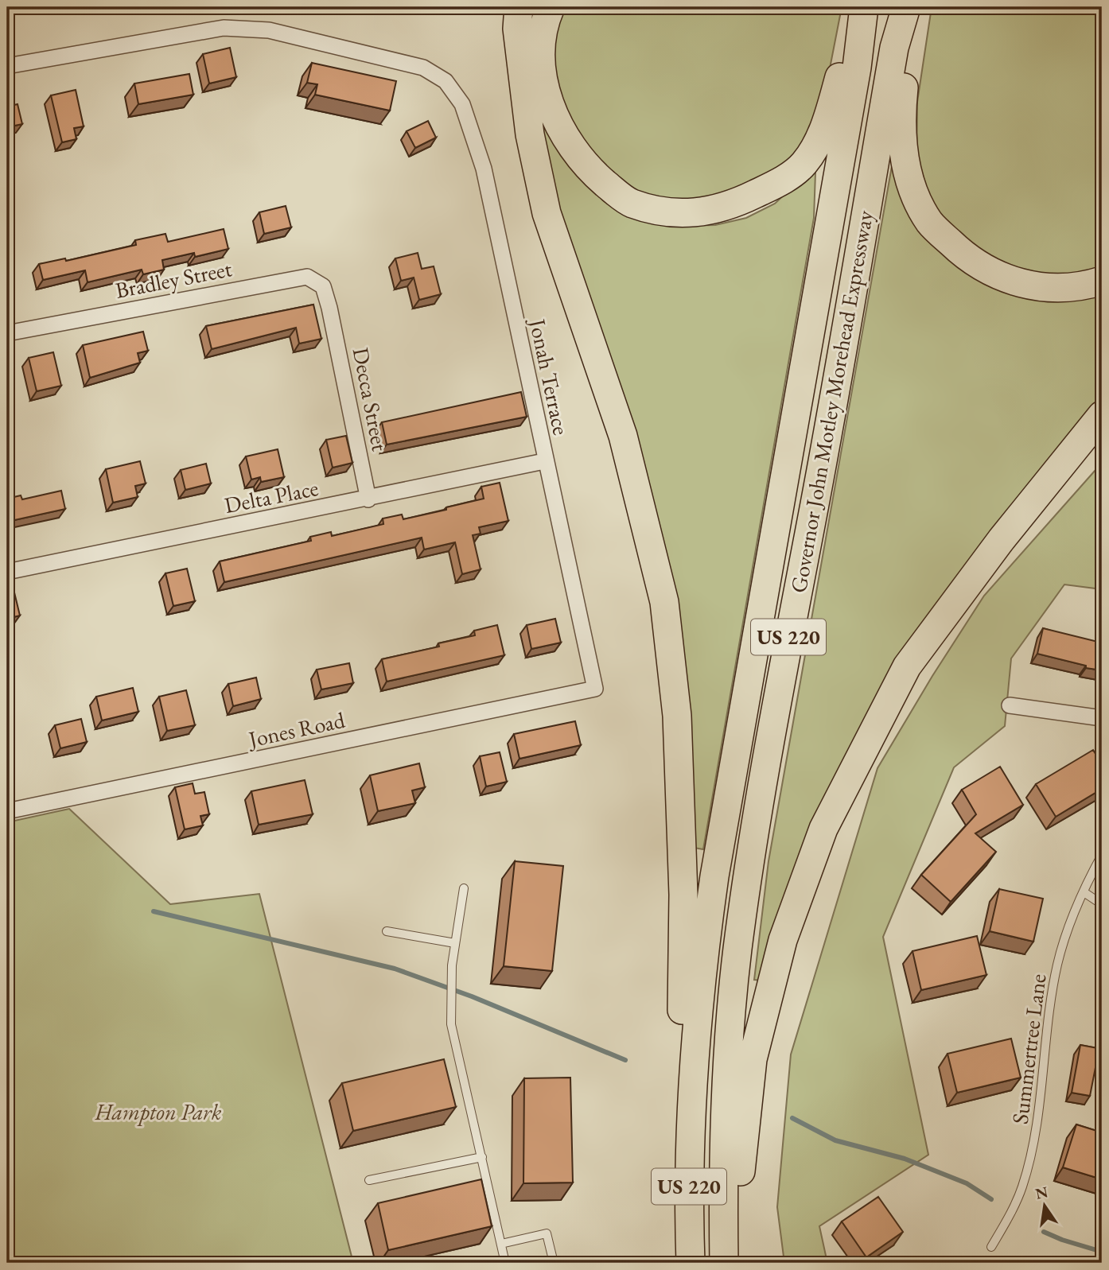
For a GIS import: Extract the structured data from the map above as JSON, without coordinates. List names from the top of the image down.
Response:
{
  "streets": {
    "highway": ["Governor John Motley Morehead Expressway", "US 220"],
    "street": [
      "Bradley Street",
      "Jonah Terrace",
      "Decca Street",
      "Delta Place",
      "Jones Road"
    ],
    "lane": ["Summertree Lane"]
  },
  "crossings": [
    ["Bradley Street", "Decca Street"],
    ["Jonah Terrace", "Delta Place"],
    ["Jonah Terrace", "Jones Road"],
    ["Decca Street", "Delta Place"]
  ],
  "parks": ["Hampton Park"],
  "north": "top"
}
